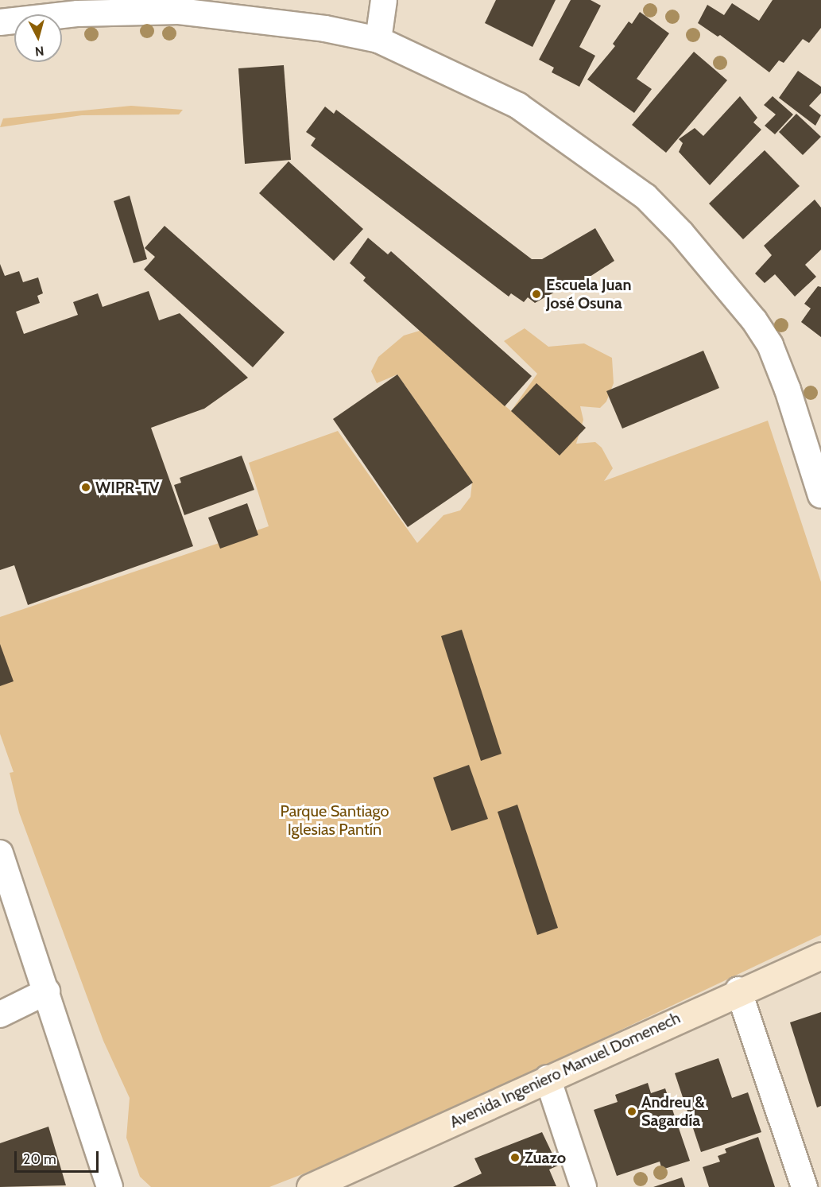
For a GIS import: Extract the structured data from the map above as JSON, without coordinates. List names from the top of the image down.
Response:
{
  "streets": {
    "street": ["Avenida Ingeniero Manuel Domenech"]
  },
  "parks": ["Parque Santiago Iglesias Pantín"],
  "places": [
    "Escuela Juan José Osuna",
    "WIPR-TV",
    "Andreu & Sagardía",
    "Zuazo"
  ],
  "scale_bar": "20 m",
  "north": "bottom"
}
